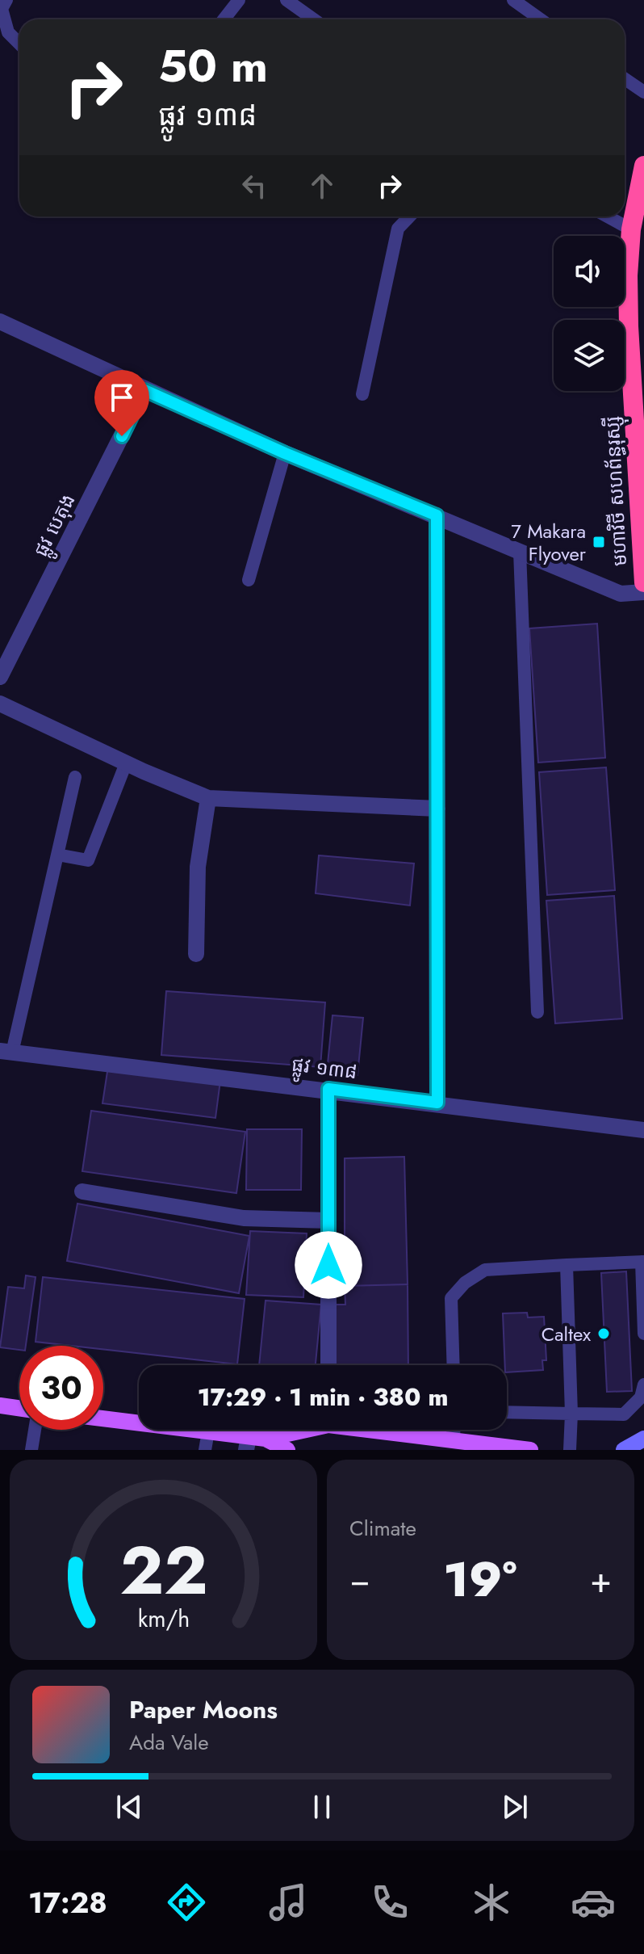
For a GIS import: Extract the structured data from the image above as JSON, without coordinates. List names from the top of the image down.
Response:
{
  "streets": {
    "highway": ["មហាវិថី សហព័ន្ធរុស្ស៊ី"],
    "street": ["ផ្លូវ បេតុង", "ផ្លូវ ១៣៨"]
  },
  "places": {
    "transit": ["7 Makara Flyover"],
    "other": ["Caltex"]
  },
  "page": {
    "turn": ["50 m", "ផ្លូវ ១៣៨"],
    "limit": "30",
    "trip": "17:29 · 1 min · 380 m",
    "tile": "Climate",
    "heat": ["−", "19°", "+"],
    "song": ["Paper Moons", "Ada Vale"],
    "tabs": "17:28",
    "gauge": ["22", "km/h"]
  }
}
